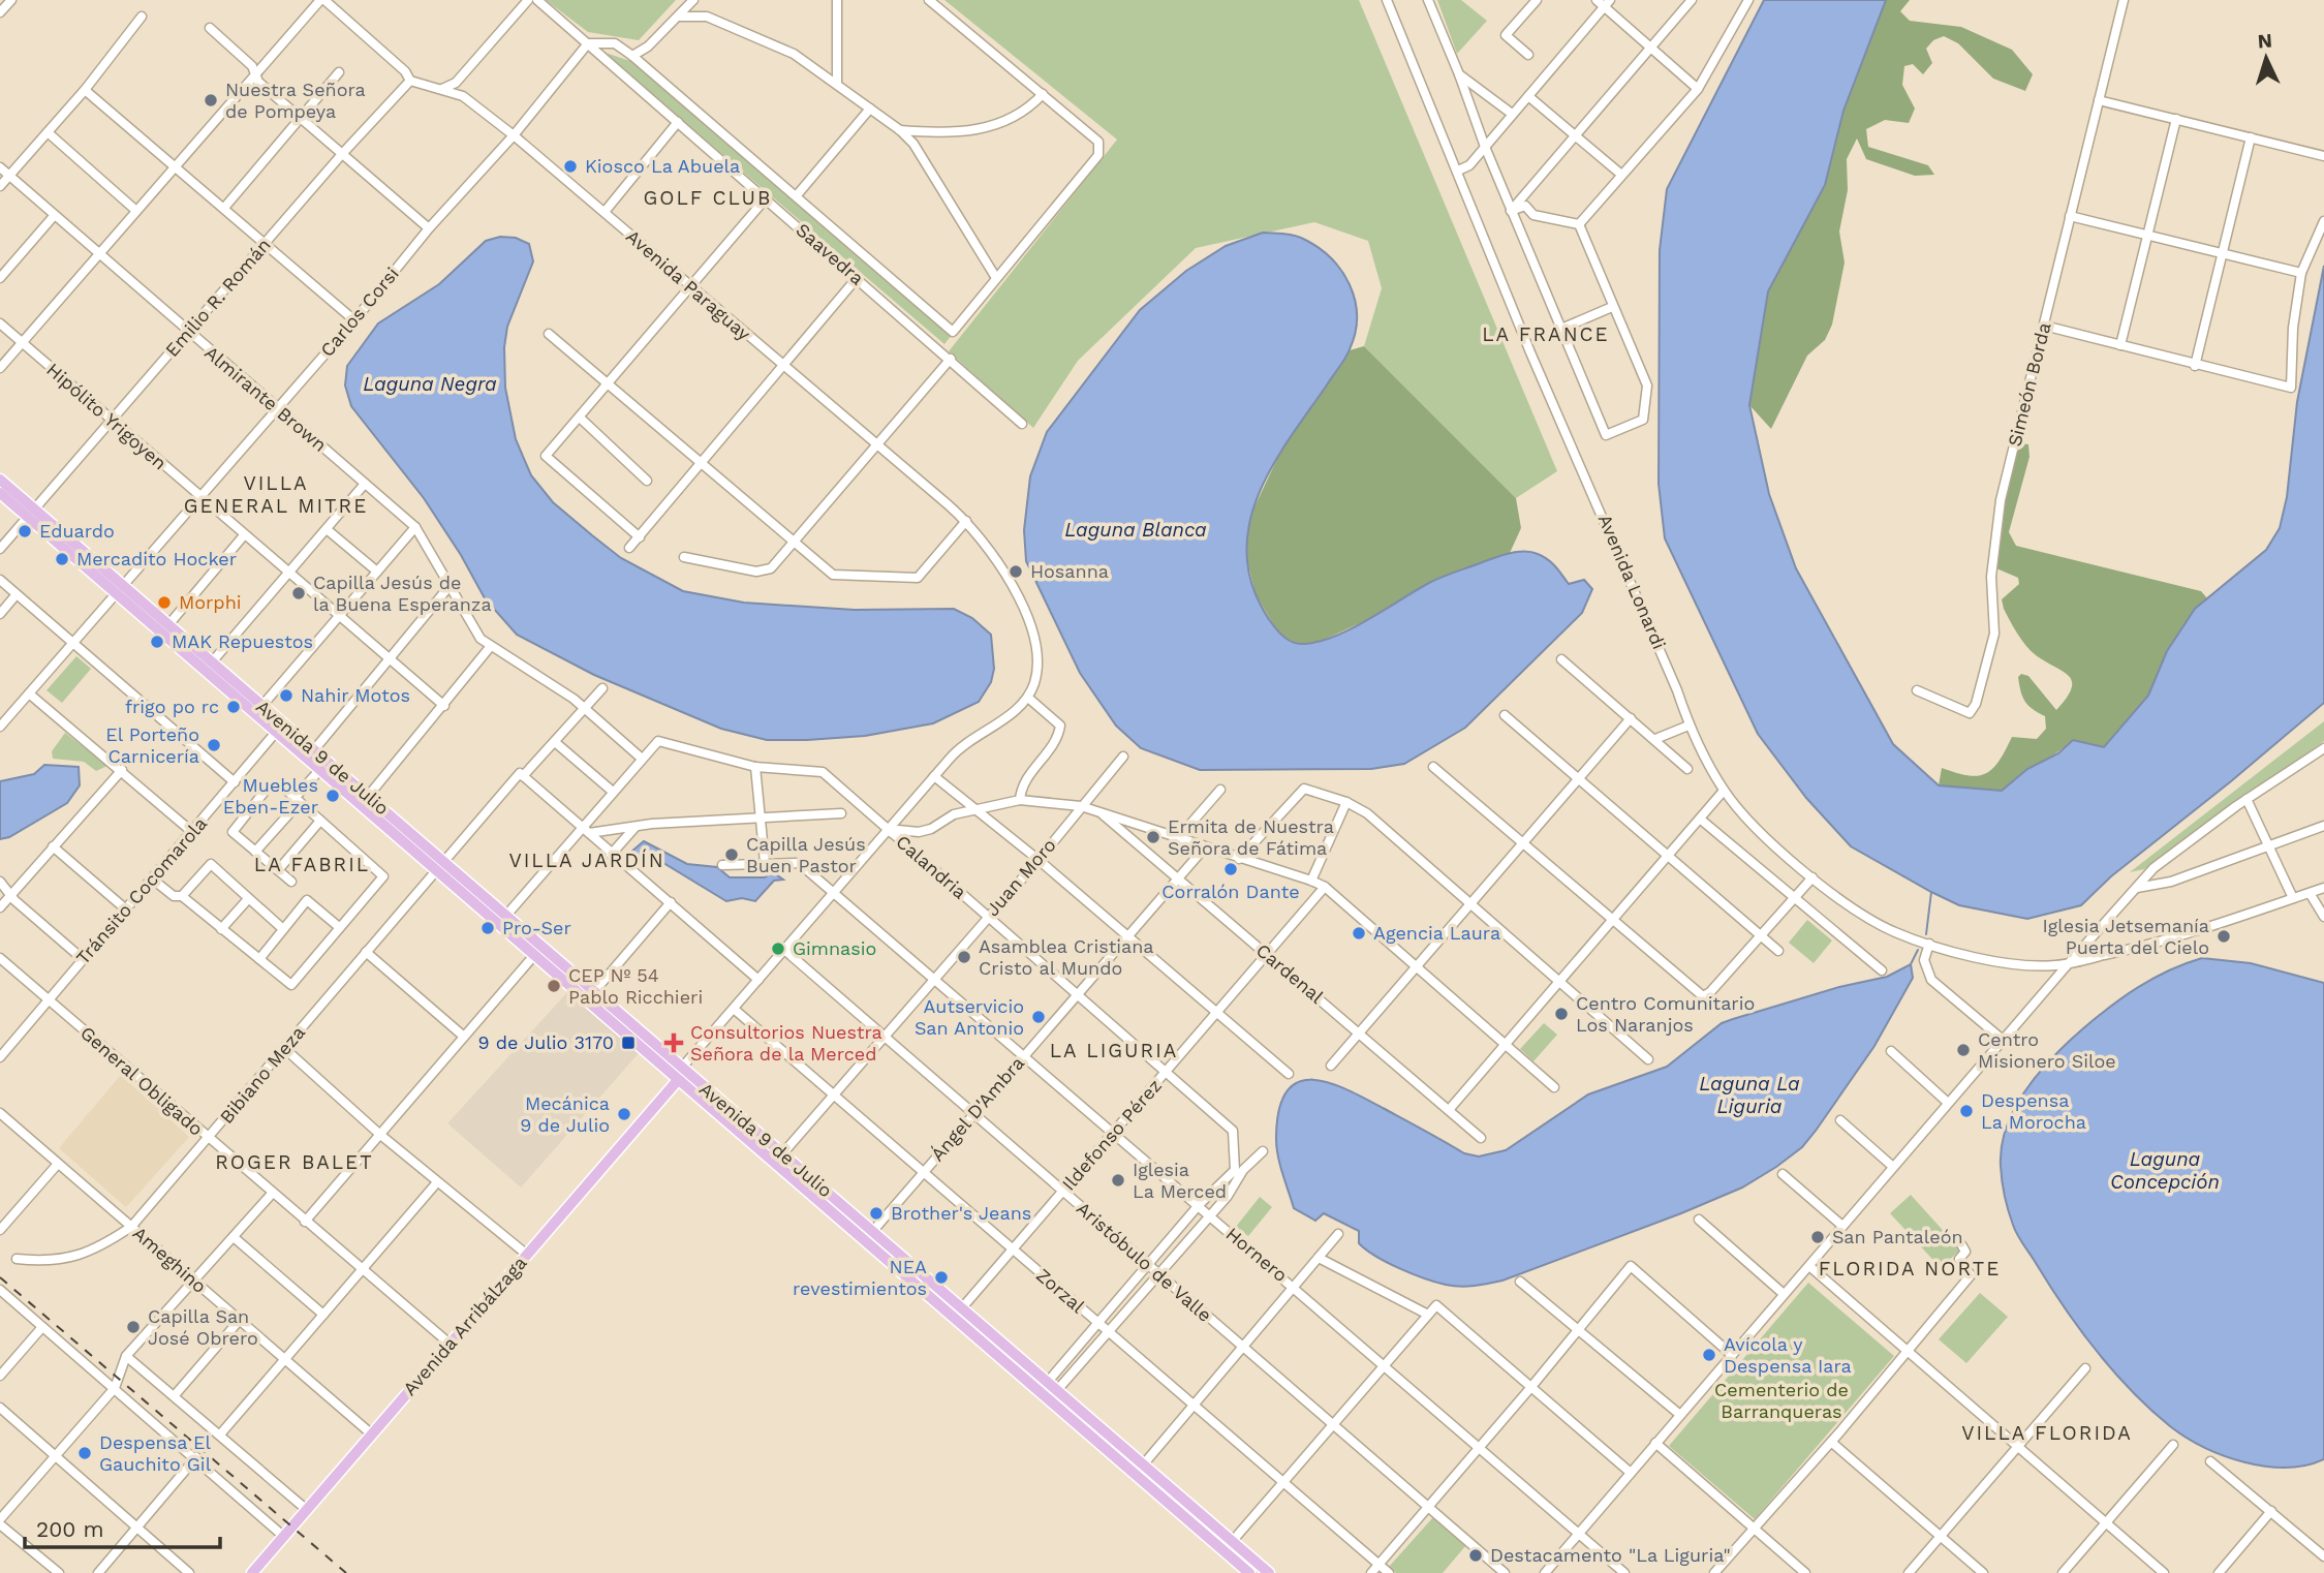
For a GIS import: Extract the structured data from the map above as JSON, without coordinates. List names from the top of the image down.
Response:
{
  "streets": {
    "main road": ["Avenida 9 de Julio", "Avenida Arribálzaga"],
    "street": [
      "Saavedra",
      "Avenida Paraguay",
      "Emilio R. Román",
      "Carlos Corsi",
      "Simeón Borda",
      "Almirante Brown",
      "Hipólito Yrigoyen",
      "Avenida Lonardi",
      "Calandria",
      "Juan Moro",
      "Tránsito Cocomarola",
      "Cardenal",
      "Bibiano Meza",
      "General Obligado",
      "Ángel D'Ambra",
      "Ildefonso Pérez",
      "Hornero",
      "Ameghino",
      "Aristóbulo de Valle",
      "Zorzal"
    ]
  },
  "crossings": [
    ["Saavedra", "Carlos Corsi"],
    ["Avenida Paraguay", "Emilio R. Román"],
    ["Avenida Paraguay", "Carlos Corsi"],
    ["Emilio R. Román", "Almirante Brown"],
    ["Emilio R. Román", "Hipólito Yrigoyen"],
    ["Emilio R. Román", "Avenida 9 de Julio"],
    ["Carlos Corsi", "Almirante Brown"],
    ["Carlos Corsi", "Hipólito Yrigoyen"],
    ["Carlos Corsi", "Avenida 9 de Julio"],
    ["Almirante Brown", "Bibiano Meza"],
    ["Avenida 9 de Julio", "Juan Moro"],
    ["Avenida 9 de Julio", "Tránsito Cocomarola"],
    ["Avenida 9 de Julio", "Bibiano Meza"],
    ["Avenida 9 de Julio", "Ángel D'Ambra"],
    ["Avenida 9 de Julio", "Ildefonso Pérez"],
    ["Avenida 9 de Julio", "Avenida Arribálzaga"],
    ["Calandria", "Juan Moro"],
    ["Calandria", "Ángel D'Ambra"],
    ["Calandria", "Ildefonso Pérez"],
    ["Juan Moro", "Hornero"],
    ["Juan Moro", "Aristóbulo de Valle"],
    ["Juan Moro", "Zorzal"],
    ["Tránsito Cocomarola", "General Obligado"],
    ["Cardenal", "Ángel D'Ambra"],
    ["Cardenal", "Ildefonso Pérez"],
    ["Bibiano Meza", "General Obligado"],
    ["Bibiano Meza", "Ameghino"],
    ["General Obligado", "Avenida Arribálzaga"],
    ["Ángel D'Ambra", "Hornero"],
    ["Ángel D'Ambra", "Aristóbulo de Valle"],
    ["Ángel D'Ambra", "Zorzal"],
    ["Ildefonso Pérez", "Hornero"],
    ["Ildefonso Pérez", "Aristóbulo de Valle"],
    ["Ildefonso Pérez", "Zorzal"],
    ["Ameghino", "Avenida Arribálzaga"]
  ],
  "districts": [
    "GOLF CLUB",
    "LA FRANCE",
    "VILLA GENERAL MITRE",
    "VILLA JARDÍN",
    "LA FABRIL",
    "LA LIGURIA",
    "ROGER BALET",
    "FLORIDA NORTE",
    "VILLA FLORIDA"
  ],
  "water": [
    "Laguna Negra",
    "Laguna Blanca",
    "Laguna La Liguria",
    "Laguna Concepción"
  ],
  "parks": ["Cementerio de Barranqueras"],
  "places": {
    "other": [
      "Nuestra Señora de Pompeya",
      "Kiosco La Abuela",
      "Eduardo",
      "Mercadito Hocker",
      "Hosanna",
      "Capilla Jesús de la Buena Esperanza",
      "Morphi",
      "MAK Repuestos",
      "Nahir Motos",
      "frigo po rc",
      "El Porteño Carnicería",
      "Muebles Eben-Ezer",
      "Ermita de Nuestra Señora de Fátima",
      "Capilla Jesús Buen Pastor",
      "Corralón Dante",
      "Pro-Ser",
      "Agencia Laura",
      "Iglesia Jetsemanía Puerta del Cielo",
      "Gimnasio",
      "Asamblea Cristiana Cristo al Mundo",
      "CEP Nº 54 Pablo Ricchieri",
      "Centro Comunitario Los Naranjos",
      "Autservicio San Antonio",
      "Centro Misionero Siloe",
      "Despensa La Morocha",
      "Mecánica 9 de Julio",
      "Iglesia La Merced",
      "Brother's Jeans",
      "San Pantaleón",
      "NEA revestimientos",
      "Capilla San José Obrero",
      "Avícola y Despensa Iara",
      "Despensa El Gauchito Gil",
      "Destacamento \"La Liguria\""
    ],
    "transit": ["9 de Julio 3170"],
    "health": ["Consultorios Nuestra Señora de la Merced"]
  },
  "scale_bar": "200 m",
  "north": "top"
}
